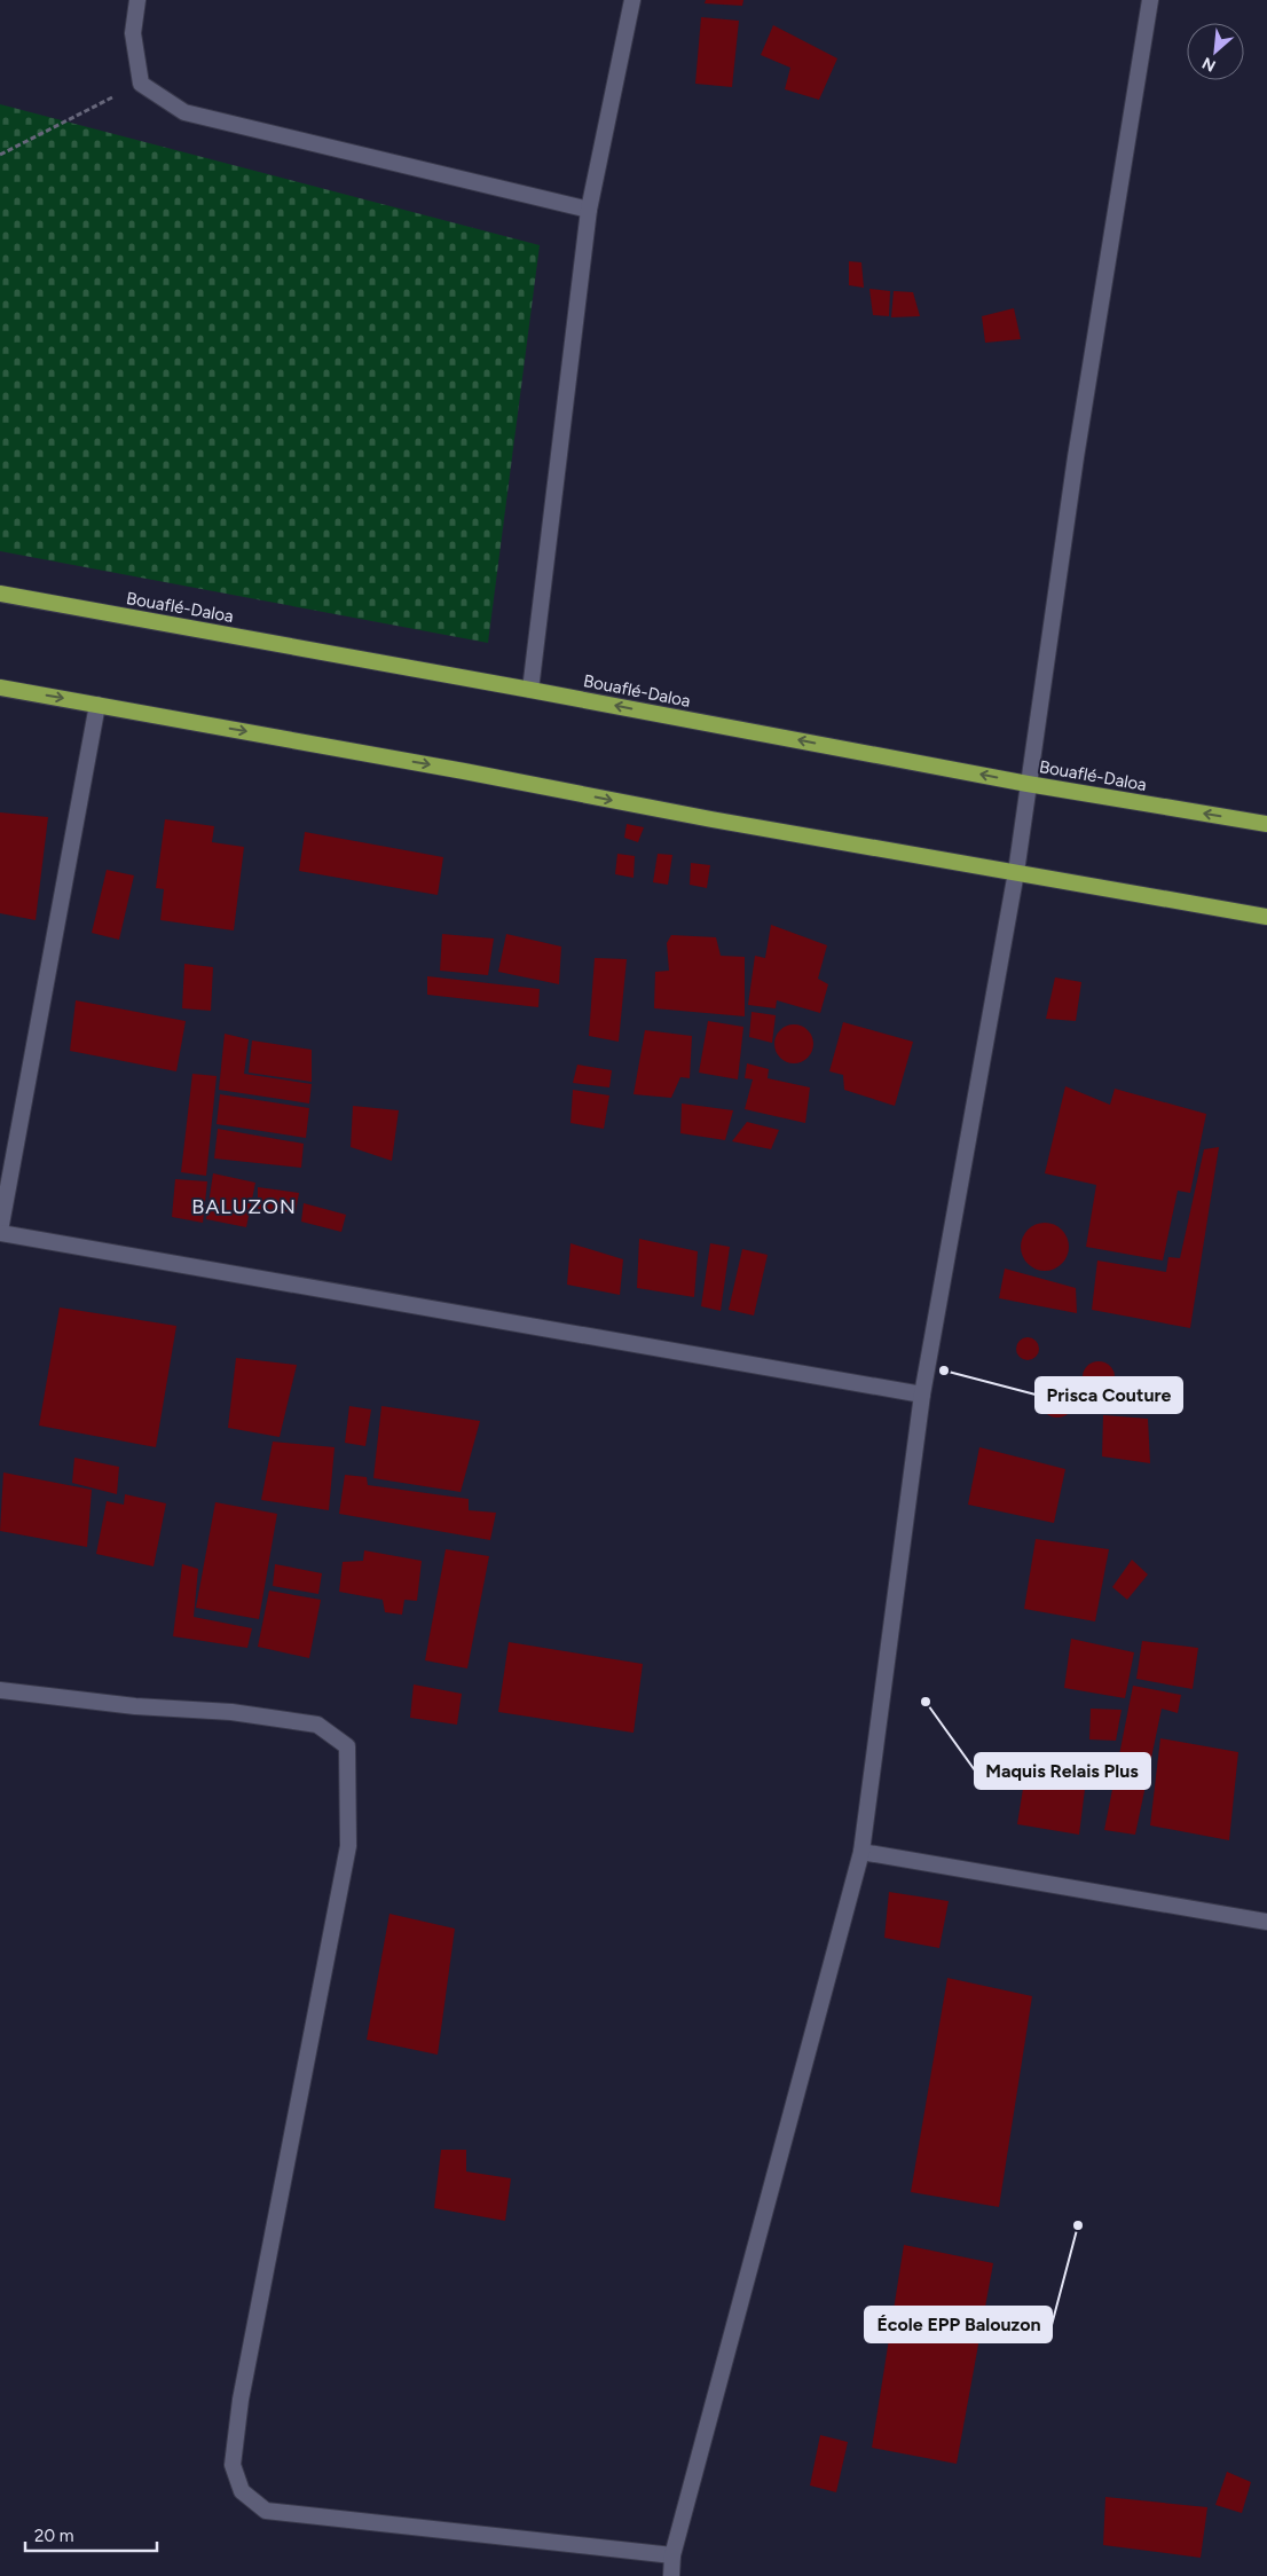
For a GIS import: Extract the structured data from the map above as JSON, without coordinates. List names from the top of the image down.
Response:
{
  "streets": {
    "highway": ["Bouaflé-Daloa"]
  },
  "districts": ["BALUZON"],
  "places": ["Prisca Couture", "Maquis Relais Plus", "École EPP Balouzon"],
  "scale_bar": "20 m",
  "north": "bottom left"
}
